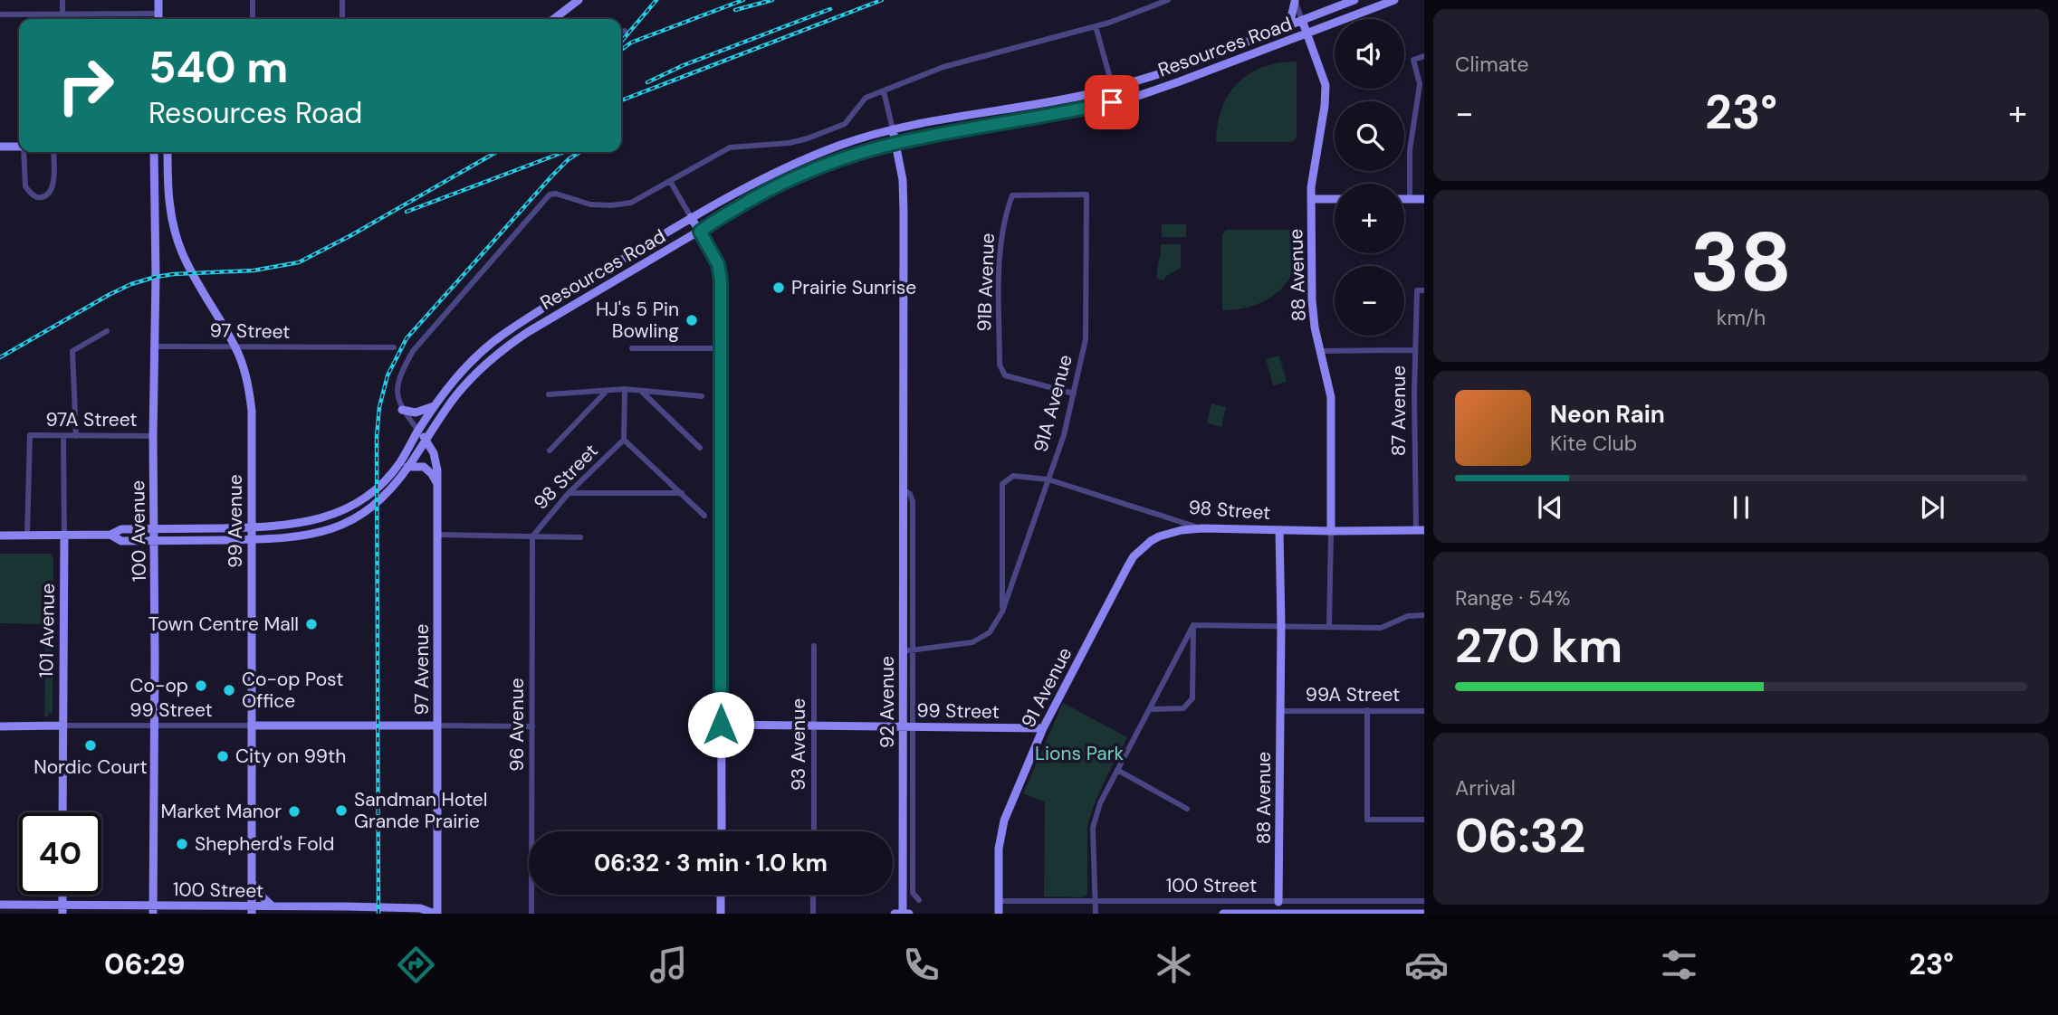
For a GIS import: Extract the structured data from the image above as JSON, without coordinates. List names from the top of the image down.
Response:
{
  "streets": {
    "main road": [
      "Resources Road",
      "88 Avenue",
      "98 Street",
      "99 Avenue",
      "100 Avenue",
      "101 Avenue",
      "97 Avenue",
      "91 Avenue",
      "92 Avenue",
      "99 Street",
      "100 Street"
    ],
    "street": [
      "91B Avenue",
      "97 Street",
      "91A Avenue",
      "87 Avenue",
      "97A Street",
      "99A Street",
      "96 Avenue",
      "93 Avenue"
    ]
  },
  "crossings": [
    ["Resources Road", "88 Avenue"],
    ["Resources Road", "99 Avenue"],
    ["Resources Road", "97 Avenue"],
    ["Resources Road", "92 Avenue"],
    ["88 Avenue", "98 Street"],
    ["88 Avenue", "99A Street"],
    ["88 Avenue", "100 Street"],
    ["91B Avenue", "91A Avenue"],
    ["97 Street", "99 Avenue"],
    ["97 Street", "100 Avenue"],
    ["91A Avenue", "98 Street"],
    ["91A Avenue", "92 Avenue"],
    ["87 Avenue", "98 Street"],
    ["97A Street", "100 Avenue"],
    ["97A Street", "101 Avenue"],
    ["98 Street", "97 Avenue"],
    ["98 Street", "91 Avenue"],
    ["98 Street", "96 Avenue"],
    ["99 Avenue", "99 Street"],
    ["99 Avenue", "100 Street"],
    ["100 Avenue", "99 Street"],
    ["100 Avenue", "100 Street"],
    ["101 Avenue", "99 Street"],
    ["97 Avenue", "99 Street"],
    ["97 Avenue", "100 Street"],
    ["91 Avenue", "99 Street"],
    ["91 Avenue", "100 Street"],
    ["92 Avenue", "99 Street"],
    ["99 Street", "96 Avenue"],
    ["99 Street", "93 Avenue"]
  ],
  "parks": ["Lions Park"],
  "places": [
    "Prairie Sunrise",
    "HJ's 5 Pin Bowling",
    "Town Centre Mall",
    "Co-op",
    "Co-op Post Office",
    "Nordic Court",
    "City on 99th",
    "Sandman Hotel Grande Prairie",
    "Market Manor",
    "Shepherd's Fold"
  ],
  "page": {
    "tile": [
      "Climate",
      ["38", "km/h"],
      ["Range · 54%", "270 km"],
      ["Arrival", "06:32"]
    ],
    "map_buttons": ["+", "−"],
    "turn": ["540 m", "Resources Road"],
    "heat": ["−", "23°", "+"],
    "song": ["Neon Rain", "Kite Club"],
    "limit": "40",
    "trip": "06:32 · 3 min · 1.0 km",
    "tabs": ["06:29", "23°"]
  }
}
